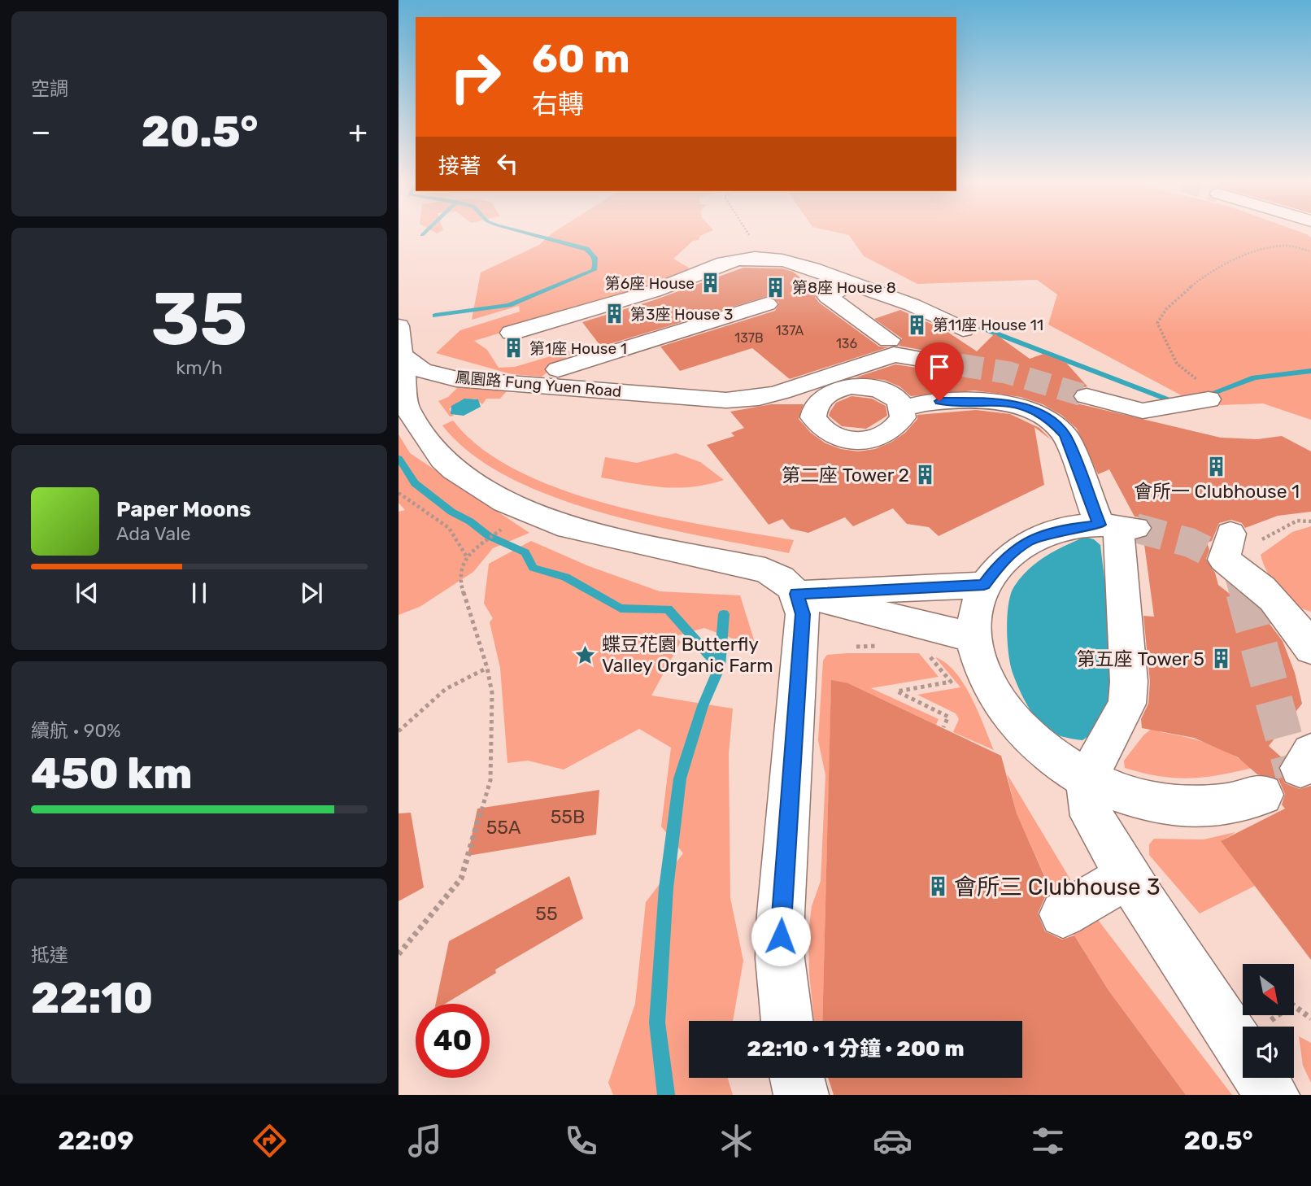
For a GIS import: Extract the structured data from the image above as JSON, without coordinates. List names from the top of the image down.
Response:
{
  "streets": {
    "street": ["鳳園路 Fung Yuen Road"]
  },
  "places": {
    "building": [
      "第6座 House",
      "第8座 House 8",
      "第3座 House 3",
      "第11座 House 11",
      "第1座 House 1",
      "會所一 Clubhouse 1",
      "第二座 Tower 2",
      "第五座 Tower 5",
      "會所三 Clubhouse 3"
    ],
    "place": ["蝶豆花園 Butterfly Valley Organic Farm"]
  },
  "house_numbers": [
    "137A",
    "137B",
    "136",
    "55B",
    "55A",
    "55"
  ],
  "north": "bottom right",
  "page": {
    "tile": [
      "空調",
      ["35", "km/h"],
      ["續航 · 90%", "450 km"],
      ["抵達", "22:10"]
    ],
    "turn": ["60 m", "右轉"],
    "heat": ["−", "20.5°", "+"],
    "then": "接著",
    "song": ["Paper Moons", "Ada Vale"],
    "limit": "40",
    "trip": "22:10 · 1 分鐘 · 200 m",
    "tabs": ["22:09", "20.5°"]
  }
}
